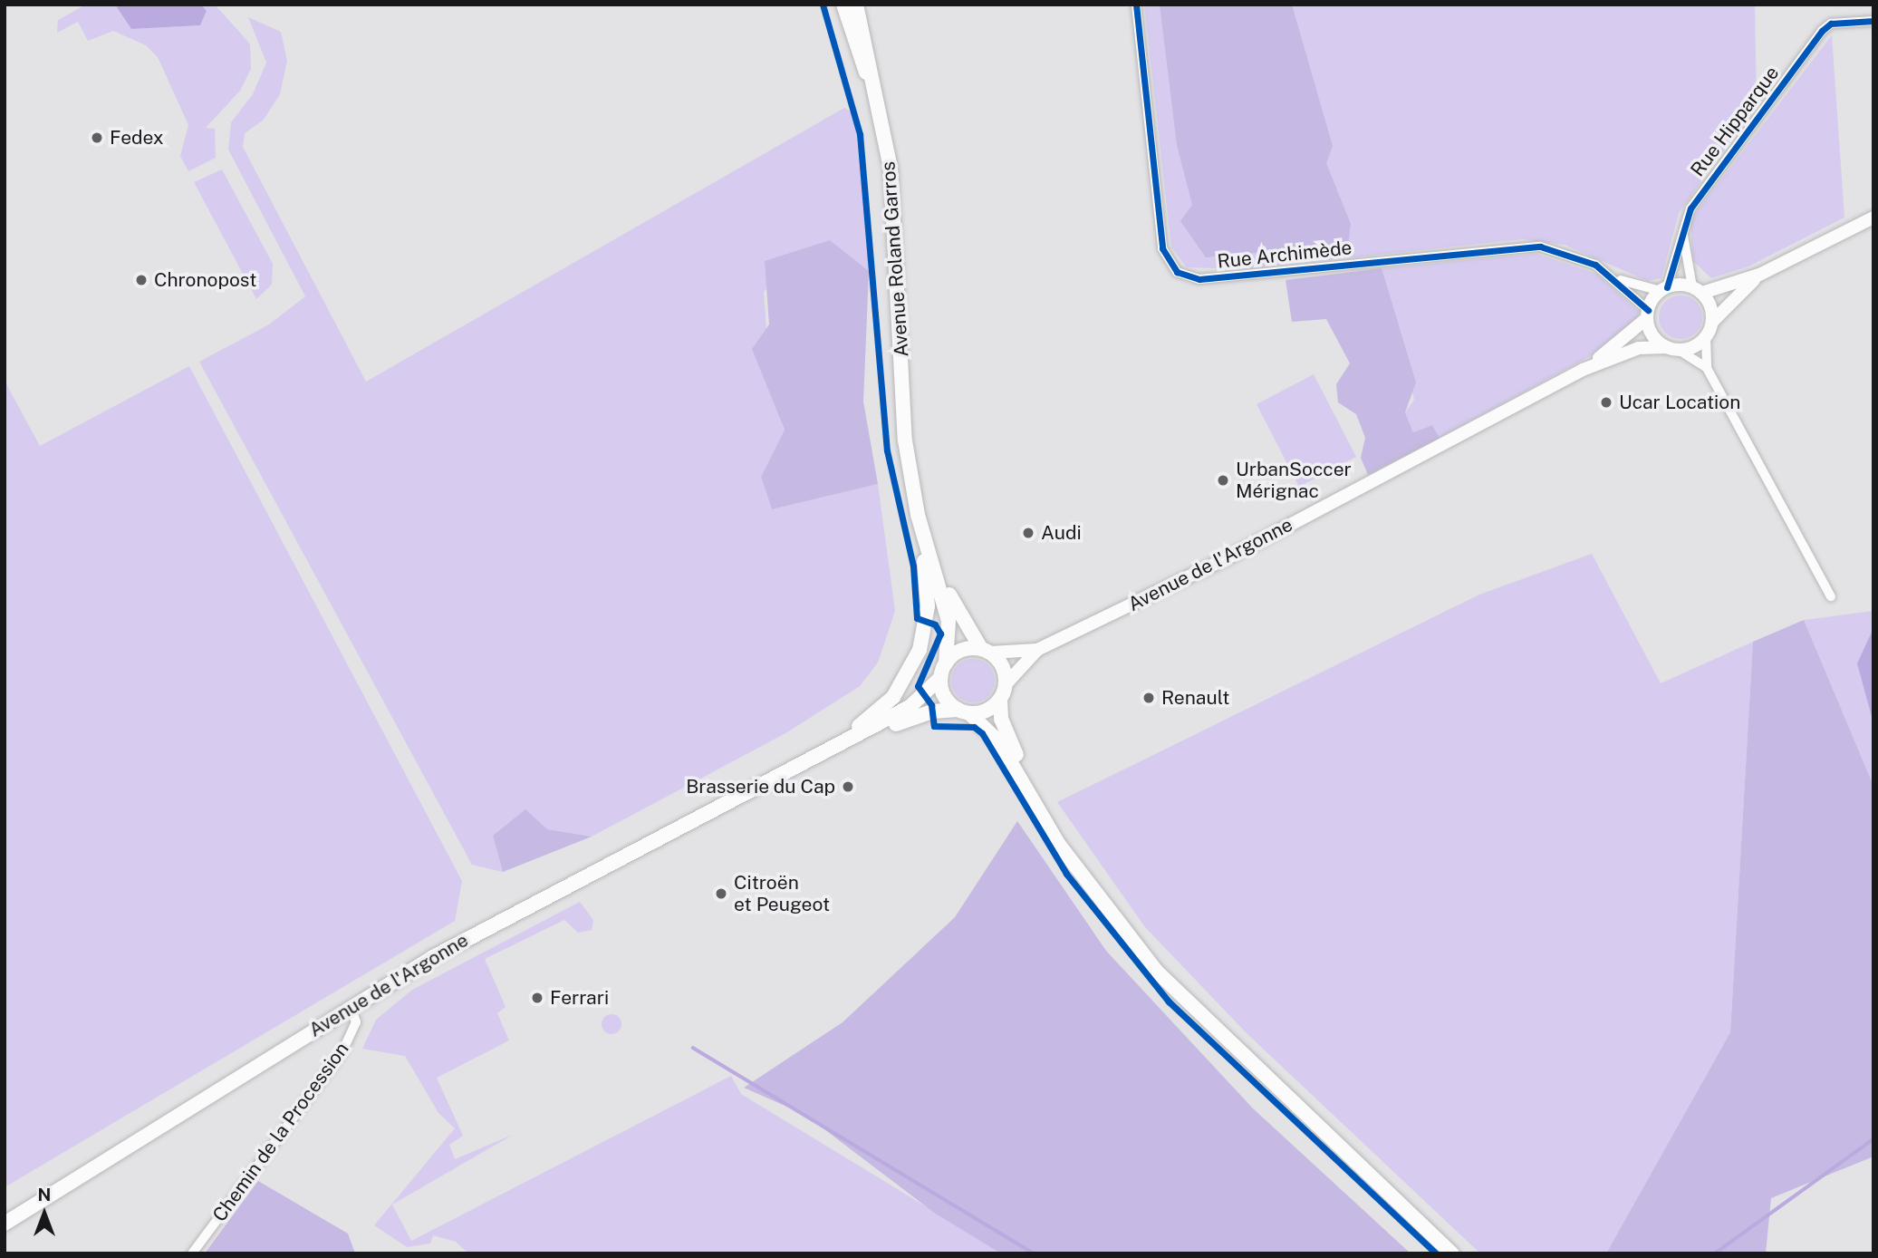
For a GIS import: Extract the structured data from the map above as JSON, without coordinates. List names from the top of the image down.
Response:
{
  "streets": {
    "main road": ["Avenue Roland Garros", "Avenue de l'Argonne"],
    "street": ["Rue Hipparque", "Rue Archimède", "Chemin de la Procession"]
  },
  "crossings": [
    ["Rue Hipparque", "Rue Archimède"],
    ["Rue Hipparque", "Avenue de l'Argonne"],
    ["Rue Archimède", "Avenue de l'Argonne"],
    ["Avenue Roland Garros", "Avenue de l'Argonne"],
    ["Avenue de l'Argonne", "Chemin de la Procession"]
  ],
  "places": [
    "Fedex",
    "Chronopost",
    "Ucar Location",
    "UrbanSoccer Mérignac",
    "Audi",
    "Renault",
    "Brasserie du Cap",
    "Citroën et Peugeot",
    "Ferrari"
  ],
  "north": "top"
}
